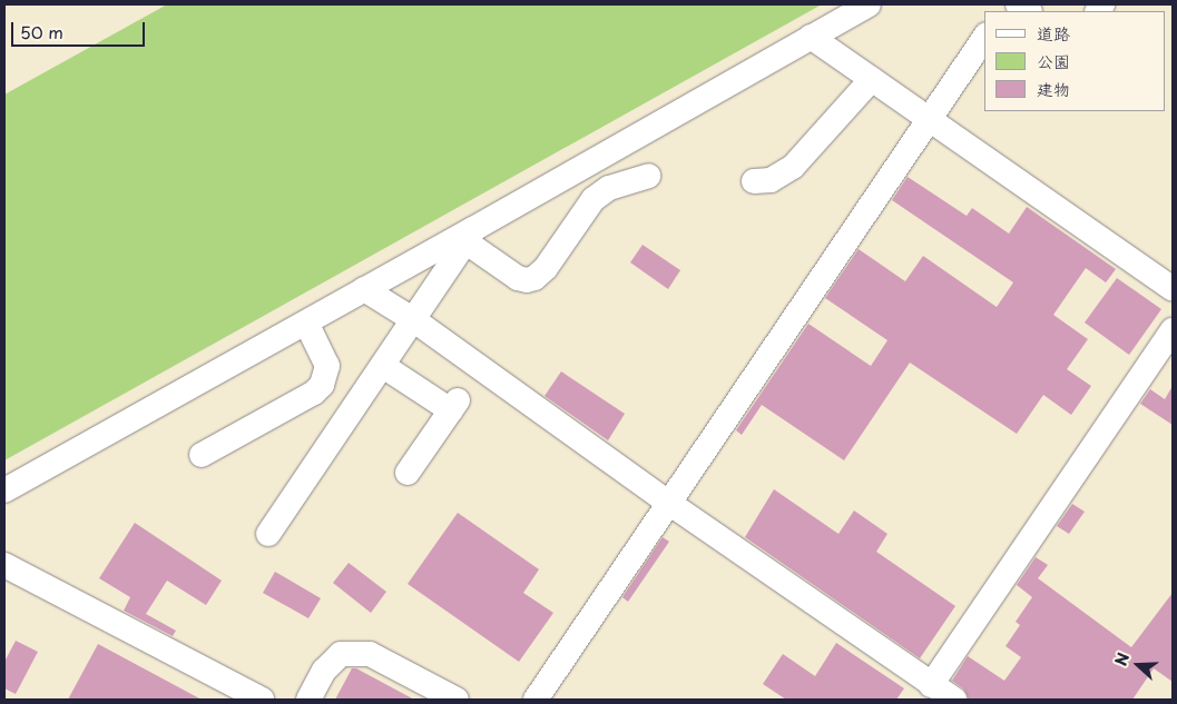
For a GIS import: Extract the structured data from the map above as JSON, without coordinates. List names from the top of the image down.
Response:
{
  "legend": ["道路", "公園", "建物"],
  "scale_bar": "50 m",
  "north": "left"
}
